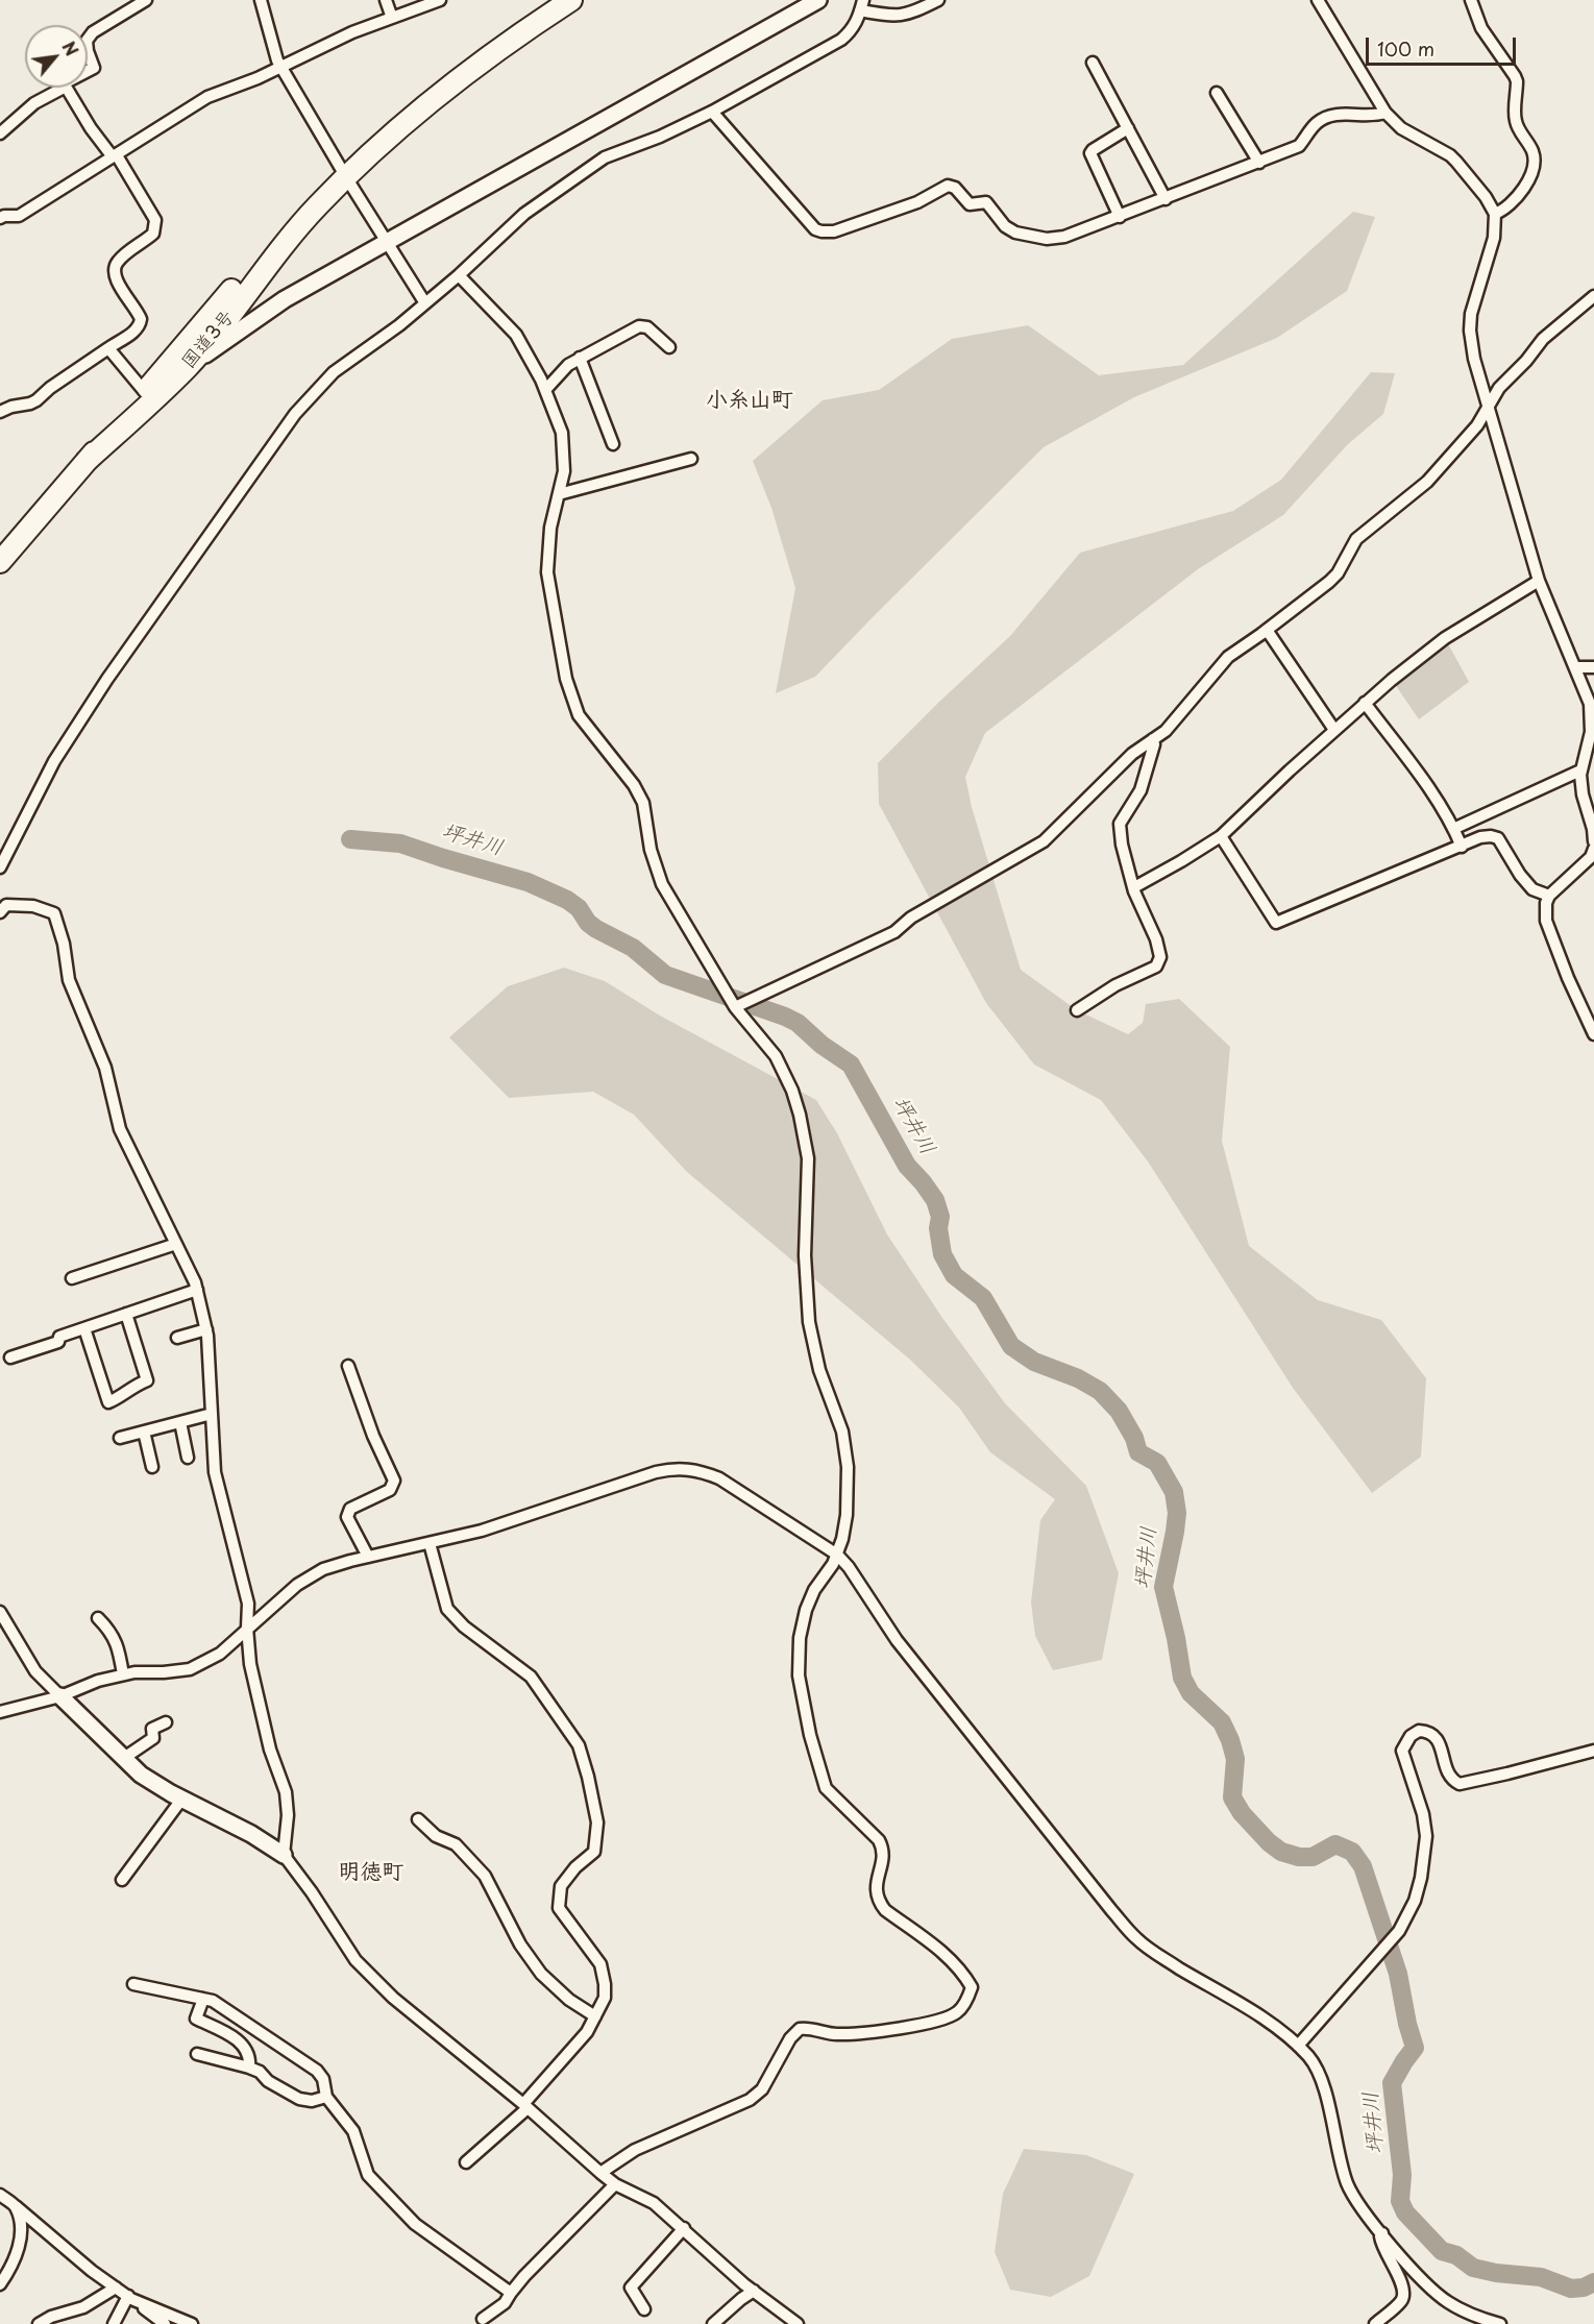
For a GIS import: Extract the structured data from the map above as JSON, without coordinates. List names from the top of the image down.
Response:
{
  "streets": {
    "highway": ["国道3号"]
  },
  "districts": ["小糸山町", "明徳町"],
  "water": ["坪井川"],
  "scale_bar": "100 m",
  "north": "top right"
}
